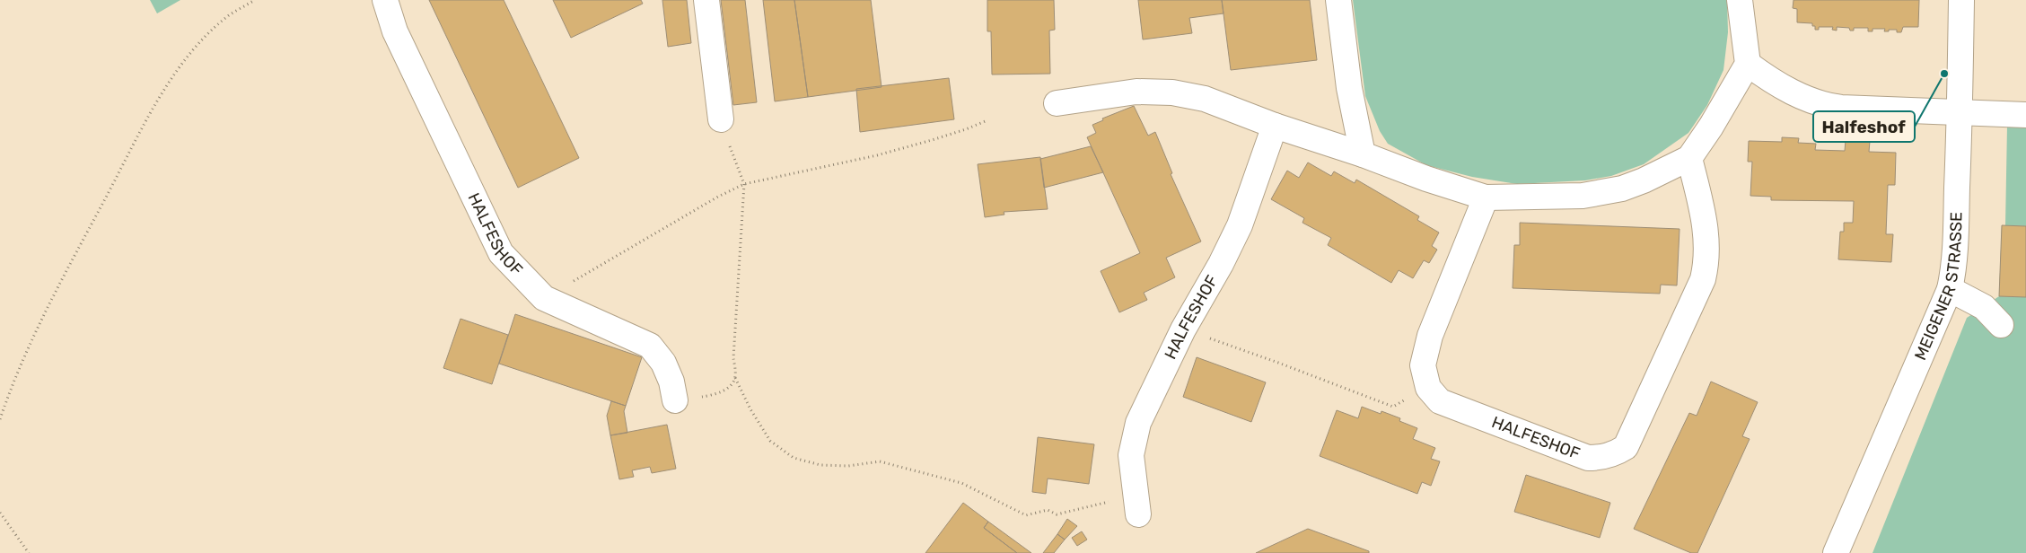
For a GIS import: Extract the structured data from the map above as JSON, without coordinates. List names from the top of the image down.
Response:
{
  "streets": {
    "street": ["HALFESHOF", "MEIGENER STRASSE"]
  },
  "places": ["Halfeshof"]
}
